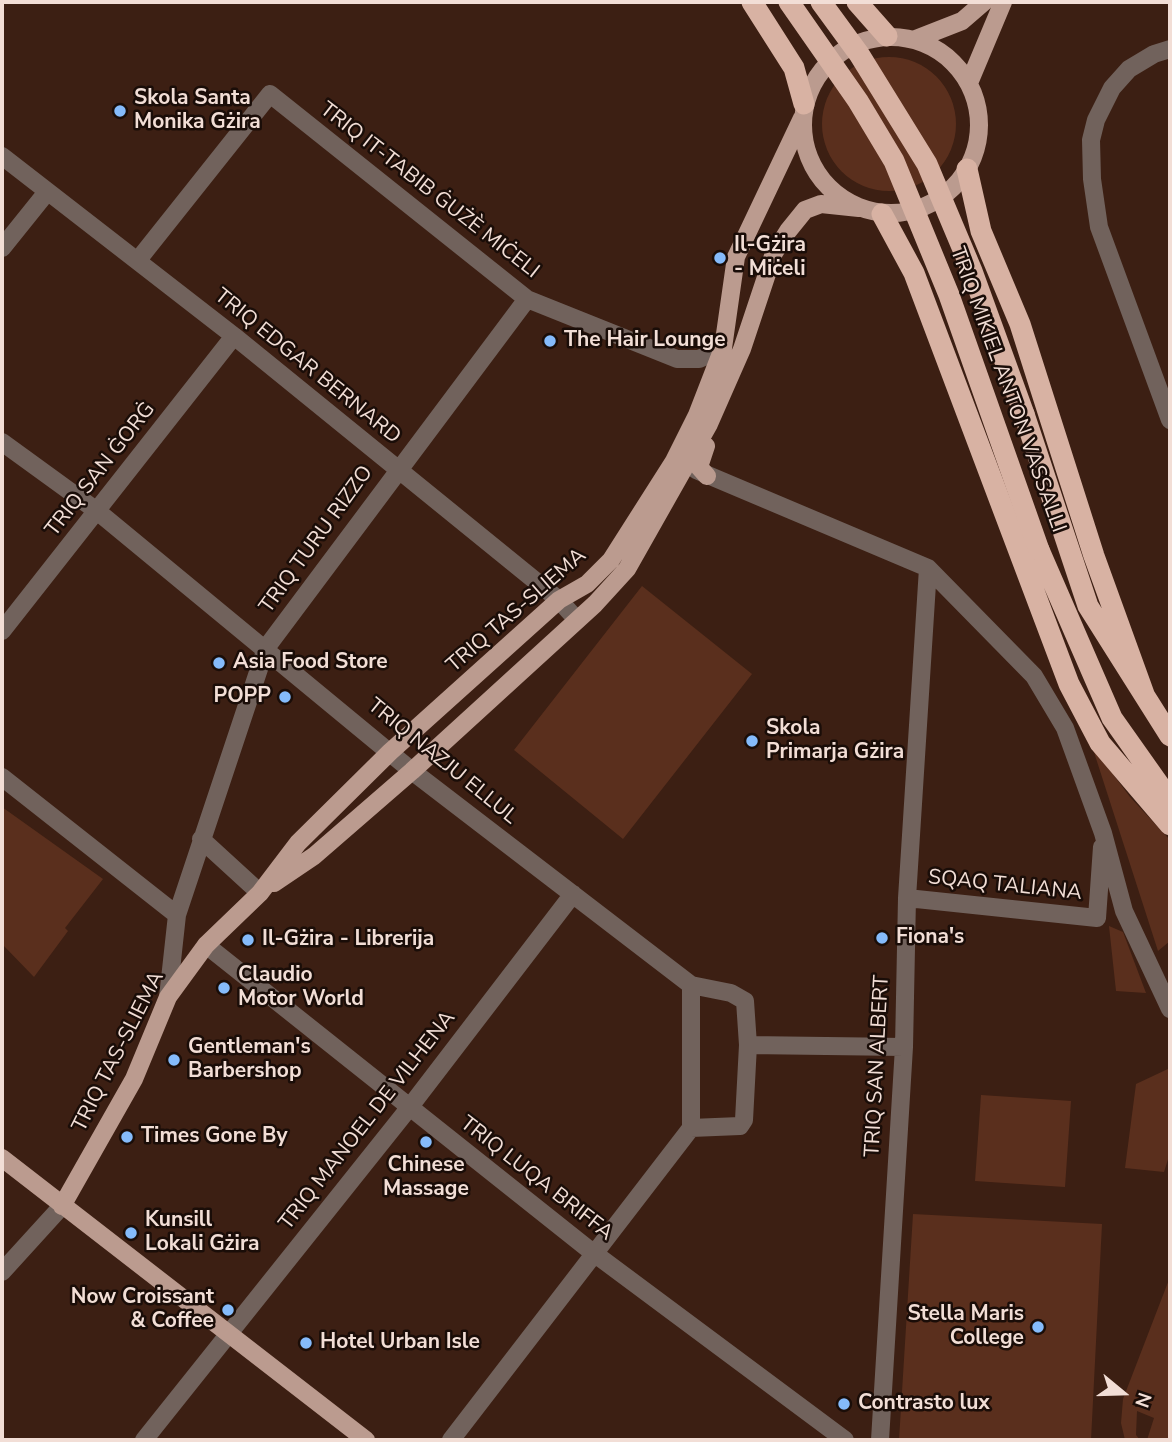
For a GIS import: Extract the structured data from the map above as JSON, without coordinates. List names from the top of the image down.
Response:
{
  "streets": {
    "highway": ["TRIQ MIKIEL ANTON VASSALLI"],
    "main road": ["TRIQ TAS-SLIEMA"],
    "street": [
      "TRIQ IT-TABIB ĠUŻÈ MIĊELI",
      "TRIQ EDGAR BERNARD",
      "TRIQ SAN ĠORĠ",
      "TRIQ TURU RIZZO",
      "TRIQ NAZJU ELLUL",
      "SQAQ TALIANA",
      "TRIQ SAN ALBERT",
      "TRIQ MANOEL DE VILHENA",
      "TRIQ LUQA BRIFFA"
    ]
  },
  "crossings": [
    ["TRIQ IT-TABIB ĠUŻÈ MIĊELI", "TRIQ EDGAR BERNARD"],
    ["TRIQ IT-TABIB ĠUŻÈ MIĊELI", "TRIQ TURU RIZZO"],
    ["TRIQ IT-TABIB ĠUŻÈ MIĊELI", "TRIQ TAS-SLIEMA"],
    ["TRIQ EDGAR BERNARD", "TRIQ SAN ĠORĠ"],
    ["TRIQ EDGAR BERNARD", "TRIQ TURU RIZZO"],
    ["TRIQ EDGAR BERNARD", "TRIQ TAS-SLIEMA"],
    ["TRIQ SAN ĠORĠ", "TRIQ NAZJU ELLUL"],
    ["TRIQ TURU RIZZO", "TRIQ TAS-SLIEMA"],
    ["TRIQ TURU RIZZO", "TRIQ NAZJU ELLUL"],
    ["TRIQ TAS-SLIEMA", "TRIQ NAZJU ELLUL"],
    ["TRIQ TAS-SLIEMA", "TRIQ LUQA BRIFFA"],
    ["TRIQ NAZJU ELLUL", "TRIQ MANOEL DE VILHENA"],
    ["SQAQ TALIANA", "TRIQ SAN ALBERT"],
    ["TRIQ MANOEL DE VILHENA", "TRIQ LUQA BRIFFA"]
  ],
  "places": [
    "Skola Santa Monika Gżira",
    "Il-Gżira - Miċeli",
    "The Hair Lounge",
    "Asia Food Store",
    "POPP",
    "Skola Primarja Gżira",
    "Fiona's",
    "Il-Gżira - Librerija",
    "Claudio Motor World",
    "Gentleman's Barbershop",
    "Times Gone By",
    "Chinese Massage",
    "Kunsill Lokali Gżira",
    "Now Croissant & Coffee",
    "Stella Maris College",
    "Hotel Urban Isle",
    "Contrasto lux"
  ],
  "north": "right"
}
